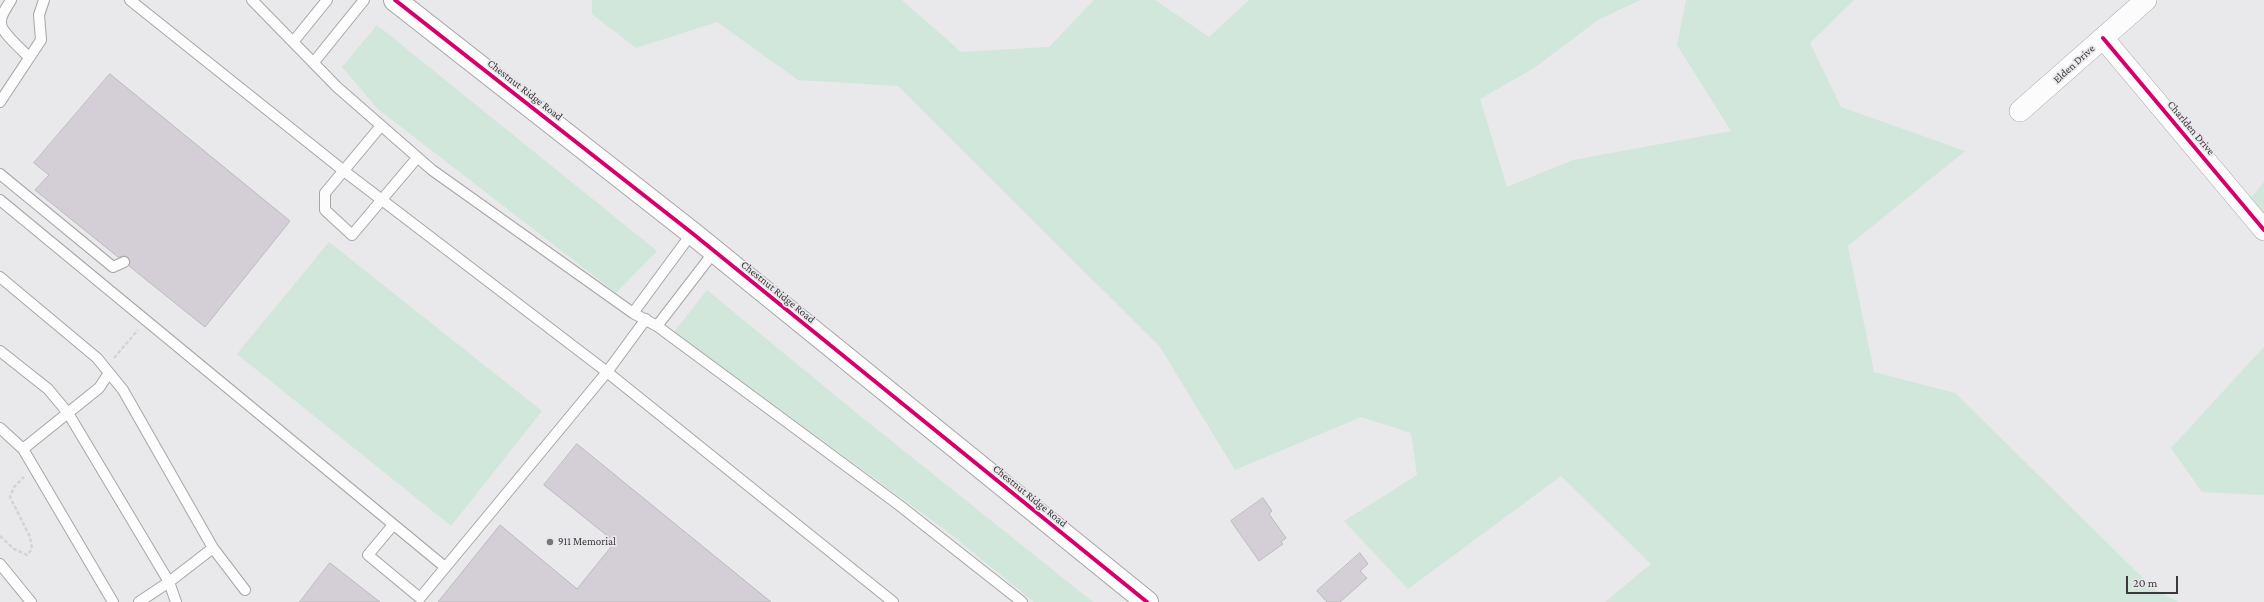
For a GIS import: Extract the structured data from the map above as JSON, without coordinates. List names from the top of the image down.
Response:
{
  "streets": {
    "street": ["Elden Drive", "Chestnut Ridge Road", "Charlden Drive"]
  },
  "crossings": [
    ["Elden Drive", "Charlden Drive"]
  ],
  "places": ["911 Memorial"],
  "scale_bar": "20 m"
}
